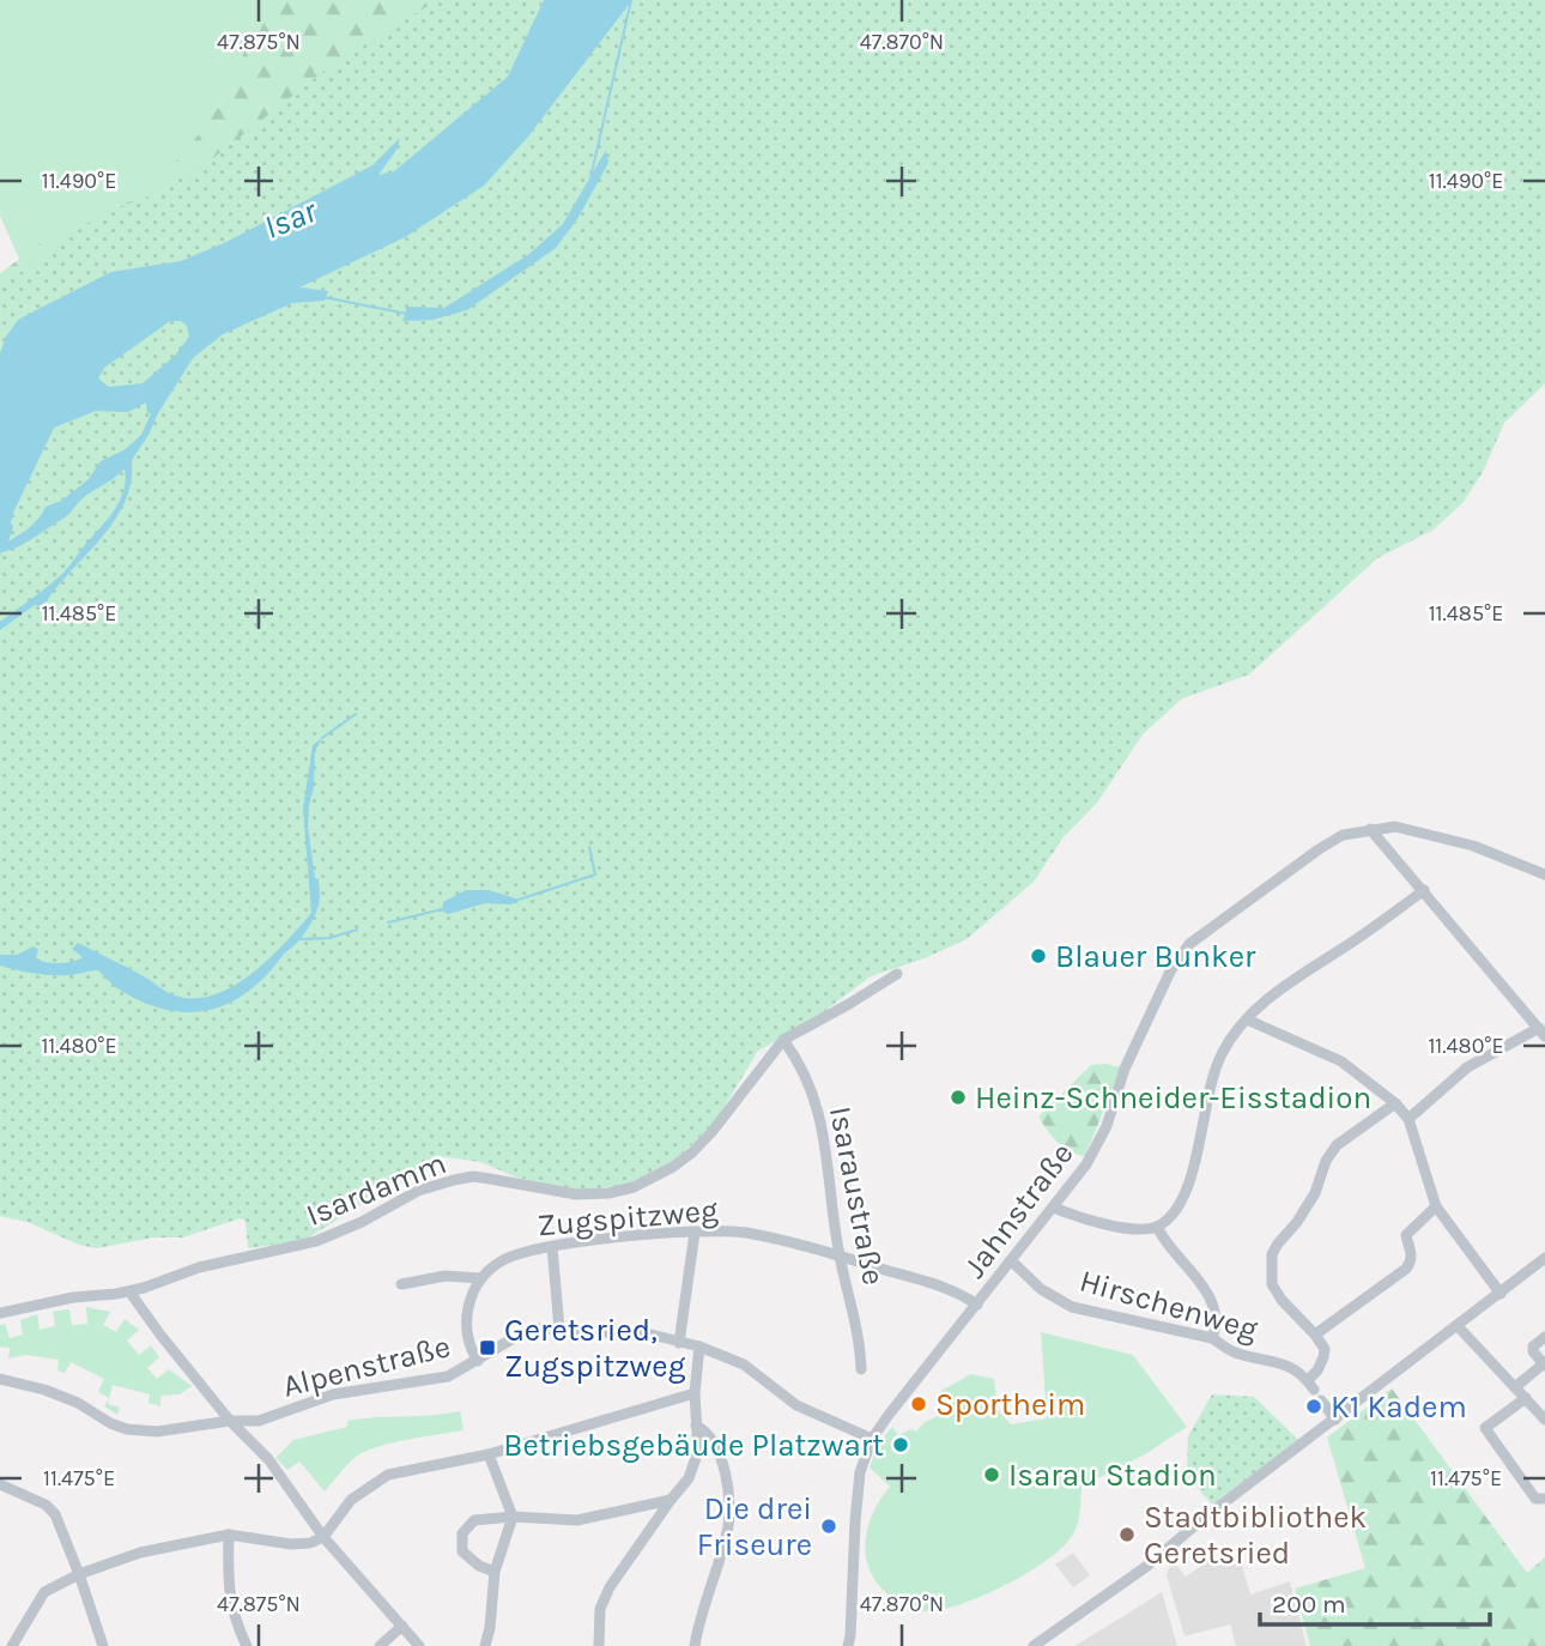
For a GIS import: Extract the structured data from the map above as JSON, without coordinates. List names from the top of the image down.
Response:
{
  "streets": {
    "street": [
      "Isardamm",
      "Isaraustraße",
      "Jahnstraße",
      "Zugspitzweg",
      "Hirschenweg",
      "Alpenstraße"
    ]
  },
  "crossings": [
    ["Isardamm", "Isaraustraße"],
    ["Isaraustraße", "Zugspitzweg"],
    ["Jahnstraße", "Zugspitzweg"],
    ["Jahnstraße", "Hirschenweg"],
    ["Jahnstraße", "Alpenstraße"]
  ],
  "water": ["Isar"],
  "places": {
    "other": [
      "Blauer Bunker",
      "Heinz-Schneider-Eisstadion",
      "Sportheim",
      "K1 Kadem",
      "Betriebsgebäude Platzwart",
      "Isarau Stadion",
      "Die drei Friseure",
      "Stadtbibliothek Geretsried"
    ],
    "transit": ["Geretsried, Zugspitzweg"]
  },
  "scale_bar": "200 m",
  "coordinates": [
    "47.875°N",
    "47.870°N",
    "11.490°E",
    "11.485°E",
    "11.480°E",
    "11.475°E"
  ]
}
